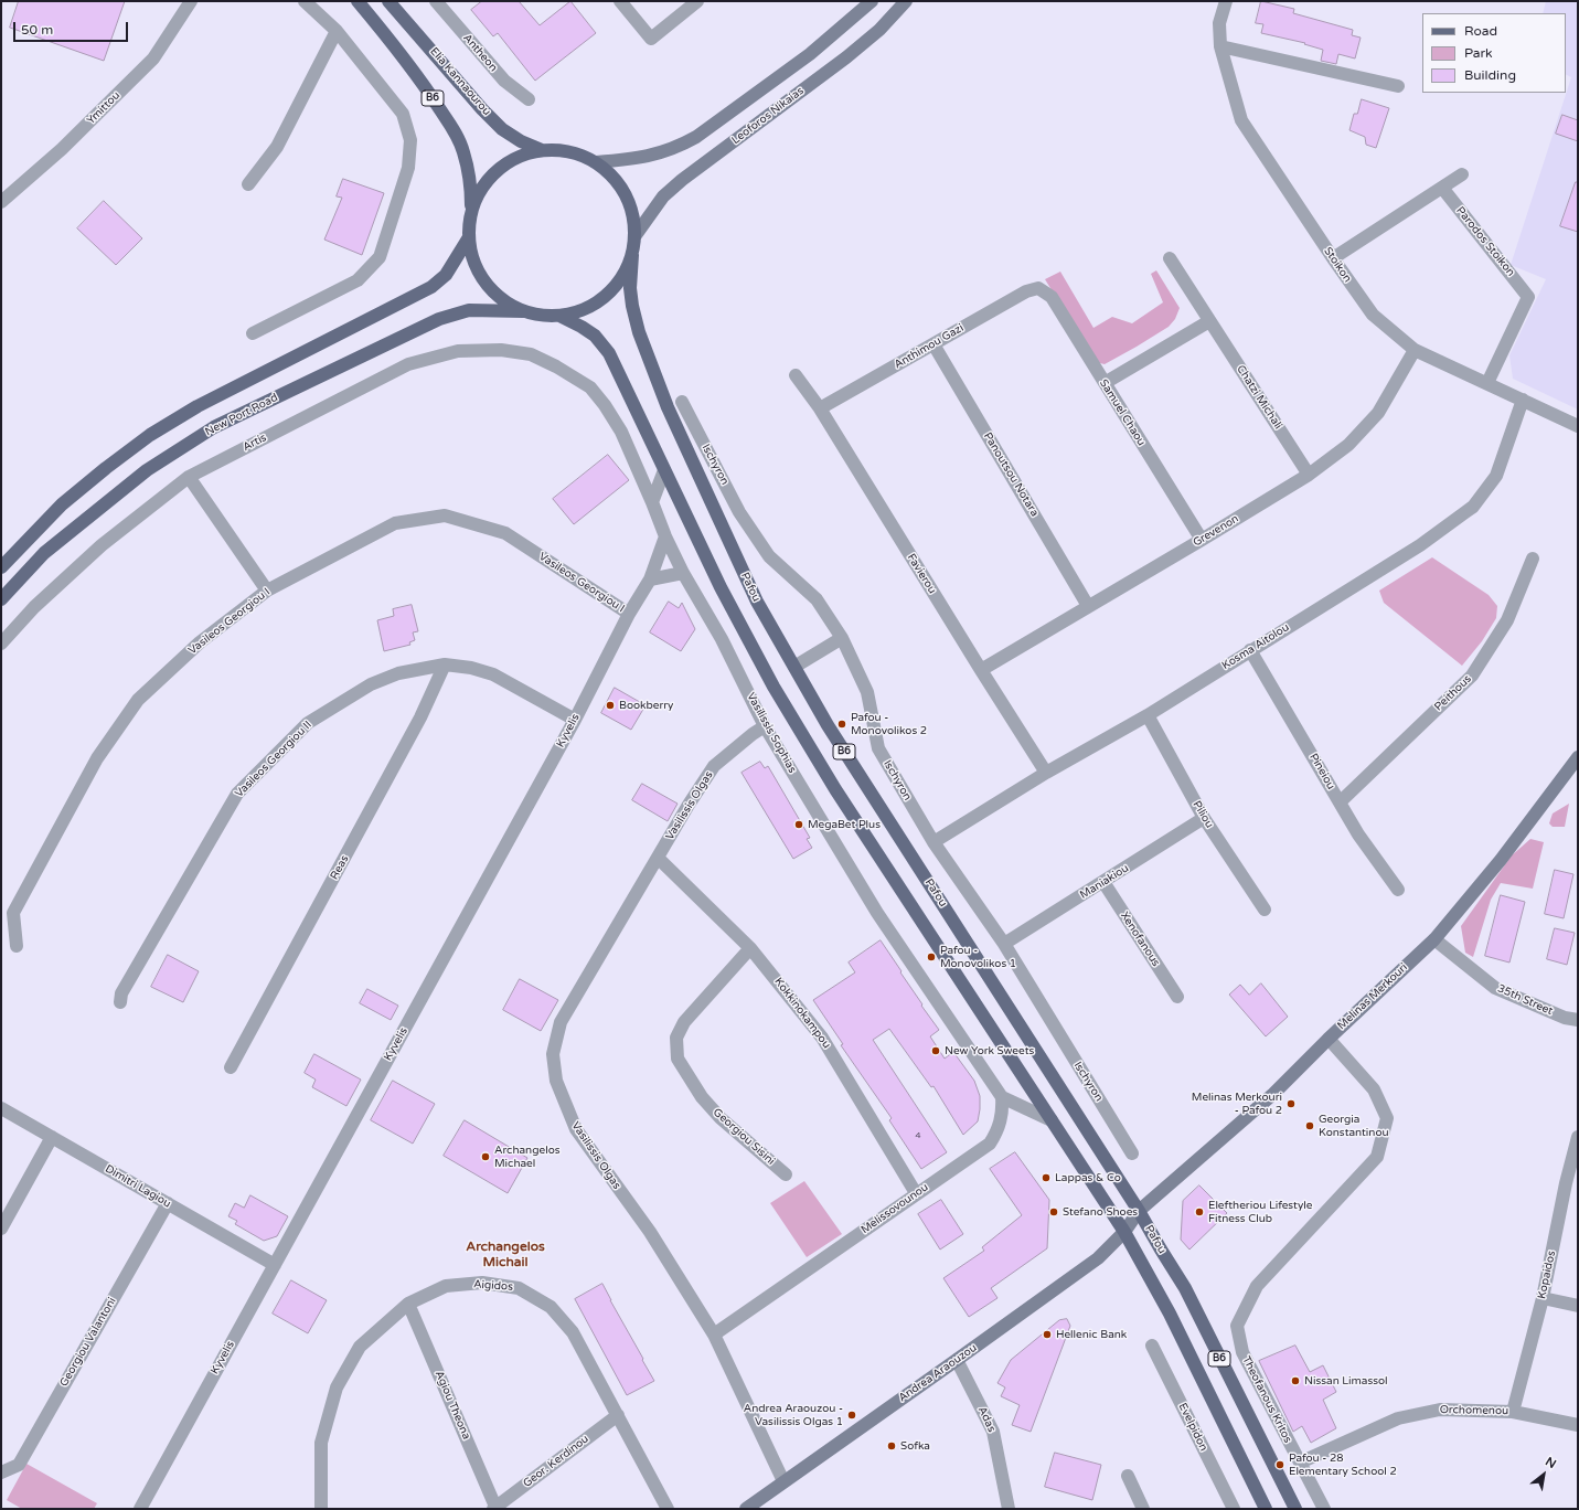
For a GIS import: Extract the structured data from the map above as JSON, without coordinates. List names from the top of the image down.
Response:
{
  "streets": {
    "main road": [
      "Elia Kannaourou",
      "B6",
      "Leoforos Nikaias",
      "New Port Road",
      "Pafou",
      "Melinas Merkouri",
      "Andrea Araouzou"
    ],
    "street": [
      "Antheon",
      "Ymittou",
      "Parodos Stoikon",
      "Stoikon",
      "Anthimou Gazi",
      "Chatzi Michali",
      "Samuel Chaou",
      "Artis",
      "Ischyron",
      "Panoutsou Notara",
      "Grevenon",
      "Favierou",
      "Vasileos Georgiou I",
      "Kosma Aitolou",
      "Peithous",
      "Kyvelis",
      "Vasilissis Sophias",
      "Vasileos Georgiou II",
      "Pineiou",
      "Vasilissis Olgas",
      "Piliou",
      "Reas",
      "Maniakiou",
      "Xenofanous",
      "35th Street",
      "Kokkinokampou",
      "Georgiou Sisini",
      "Dimitri Lagiou",
      "Melissovounou",
      "Kopaidos",
      "Aigidos",
      "Georgiou Valantoni",
      "Theofanous Kritos",
      "Agiou Theona",
      "Orchomenou",
      "Adas",
      "Evelpidon",
      "Geor. Kerdinou"
    ]
  },
  "crossings": [
    ["Elia Kannaourou", "B6"],
    ["B6", "Leoforos Nikaias"],
    ["B6", "New Port Road"],
    ["B6", "Pafou"],
    ["B6", "Melinas Merkouri"],
    ["B6", "Andrea Araouzou"],
    ["Parodos Stoikon", "Stoikon"],
    ["Stoikon", "Grevenon"],
    ["Stoikon", "Kosma Aitolou"],
    ["Anthimou Gazi", "Samuel Chaou"],
    ["Anthimou Gazi", "Panoutsou Notara"],
    ["Anthimou Gazi", "Favierou"],
    ["Chatzi Michali", "Grevenon"],
    ["Samuel Chaou", "Grevenon"],
    ["Artis", "Vasilissis Sophias"],
    ["Ischyron", "Kosma Aitolou"],
    ["Ischyron", "Maniakiou"],
    ["Panoutsou Notara", "Grevenon"],
    ["Grevenon", "Favierou"],
    ["Favierou", "Kosma Aitolou"],
    ["Vasileos Georgiou I", "Kyvelis"],
    ["Pafou", "Melinas Merkouri"],
    ["Kosma Aitolou", "Pineiou"],
    ["Kosma Aitolou", "Piliou"],
    ["Peithous", "Pineiou"],
    ["Kyvelis", "Vasilissis Sophias"],
    ["Kyvelis", "Vasileos Georgiou II"],
    ["Kyvelis", "Dimitri Lagiou"],
    ["Vasilissis Sophias", "Vasilissis Olgas"],
    ["Vasilissis Sophias", "Melissovounou"],
    ["Vasileos Georgiou II", "Reas"],
    ["Vasilissis Olgas", "Kokkinokampou"],
    ["Vasilissis Olgas", "Melissovounou"],
    ["Vasilissis Olgas", "Andrea Araouzou"],
    ["Piliou", "Maniakiou"],
    ["Maniakiou", "Xenofanous"],
    ["Melinas Merkouri", "35th Street"],
    ["Melinas Merkouri", "Andrea Araouzou"],
    ["Melinas Merkouri", "Theofanous Kritos"],
    ["Kokkinokampou", "Georgiou Sisini"],
    ["Kokkinokampou", "Melissovounou"],
    ["Dimitri Lagiou", "Georgiou Valantoni"],
    ["Kopaidos", "Orchomenou"],
    ["Aigidos", "Agiou Theona"],
    ["Aigidos", "Geor. Kerdinou"],
    ["Andrea Araouzou", "Adas"],
    ["Theofanous Kritos", "Orchomenou"],
    ["Agiou Theona", "Geor. Kerdinou"]
  ],
  "districts": ["Archangelos Michail"],
  "places": [
    "Bookberry",
    "Pafou - Monovolikos 2",
    "MegaBet Plus",
    "Pafou - Monovolikos 1",
    "New York Sweets",
    "Melinas Merkouri - Pafou 2",
    "Georgia Konstantinou",
    "Archangelos Michael",
    "Lappas & Co",
    "Stefano Shoes",
    "Eleftheriou Lifestyle Fitness Club",
    "Hellenic Bank",
    "Nissan Limassol",
    "Andrea Araouzou - Vasilissis Olgas 1",
    "Sofka",
    "Pafou - 28 Elementary School 2"
  ],
  "house_numbers": ["4"],
  "legend": ["Road", "Park", "Building"],
  "scale_bar": "50 m",
  "north": "top right"
}
